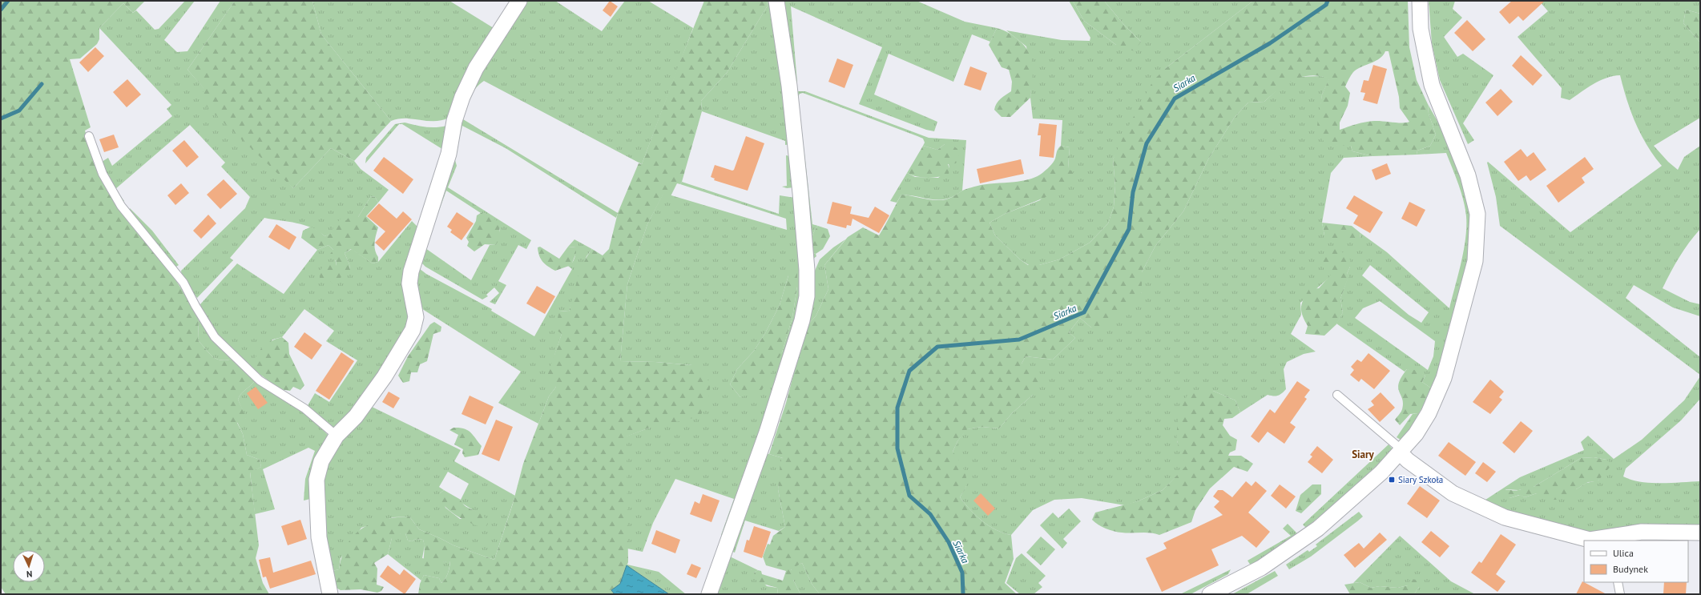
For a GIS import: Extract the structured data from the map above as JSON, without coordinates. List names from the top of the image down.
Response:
{
  "districts": ["Siary"],
  "water": ["Siarka"],
  "places": {
    "transit": ["Siary Szkoła"]
  },
  "legend": ["Ulica", "Budynek"],
  "north": "bottom"
}
